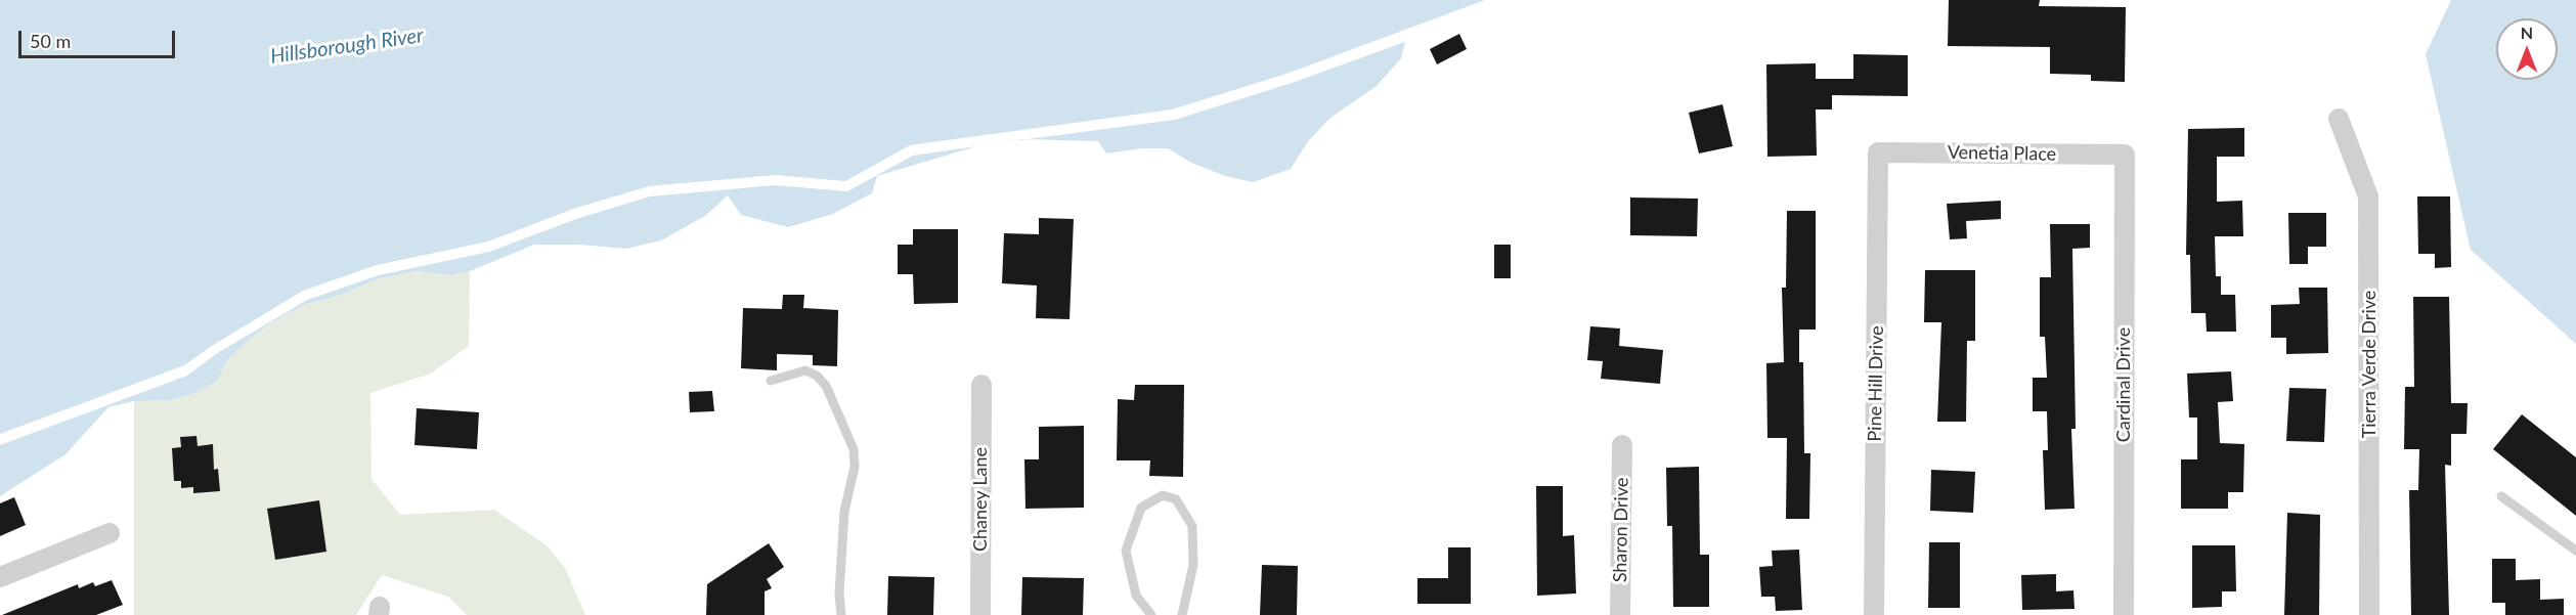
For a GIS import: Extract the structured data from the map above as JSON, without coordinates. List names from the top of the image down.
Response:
{
  "streets": {
    "street": [
      "Venetia Place",
      "Tierra Verde Drive",
      "Pine Hill Drive",
      "Cardinal Drive",
      "Chaney Lane",
      "Sharon Drive"
    ]
  },
  "crossings": [
    ["Venetia Place", "Pine Hill Drive"],
    ["Venetia Place", "Cardinal Drive"]
  ],
  "water": ["Hillsborough River"],
  "scale_bar": "50 m",
  "north": "top"
}
